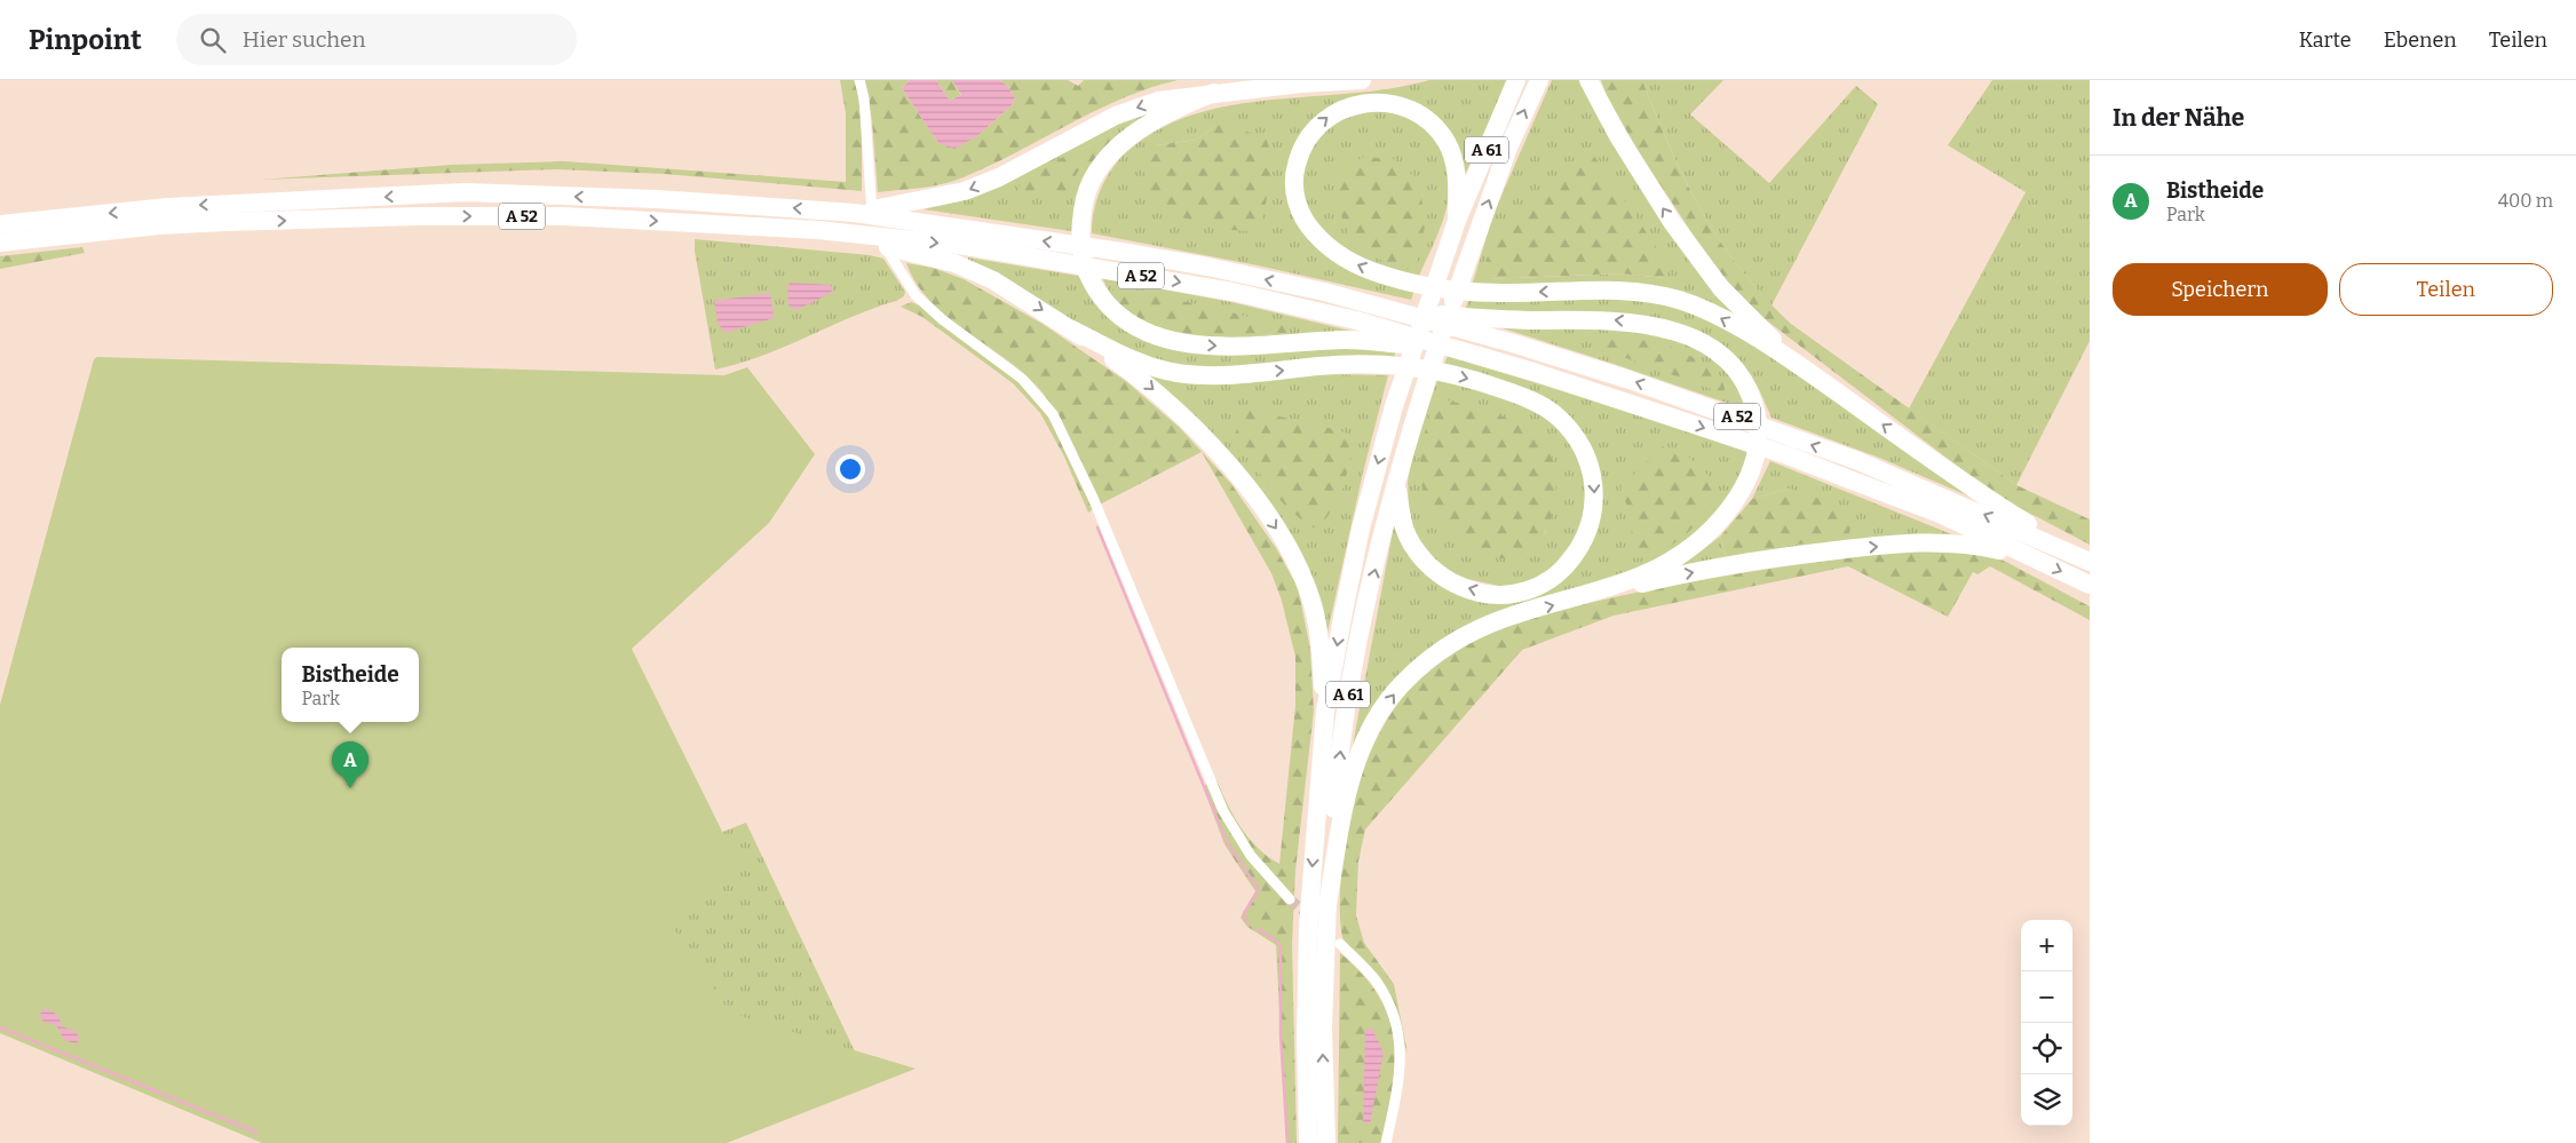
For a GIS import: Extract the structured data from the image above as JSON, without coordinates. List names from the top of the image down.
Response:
{
  "streets": {
    "highway": ["A 61", "A 52"]
  },
  "page": {
    "header": "Pinpoint",
    "search": "Hier suchen",
    "nav": ["Karte", "Ebenen", "Teilen"],
    "heading": "In der Nähe",
    "list": [
      {
        "mark": "A",
        "name": "Bistheide",
        "note": "Park",
        "value": "400 m"
      }
    ],
    "buttons": ["Speichern", "Teilen"],
    "popup": ["Bistheide", "Park"],
    "pins": "A",
    "map_buttons": ["+", "−"]
  }
}
